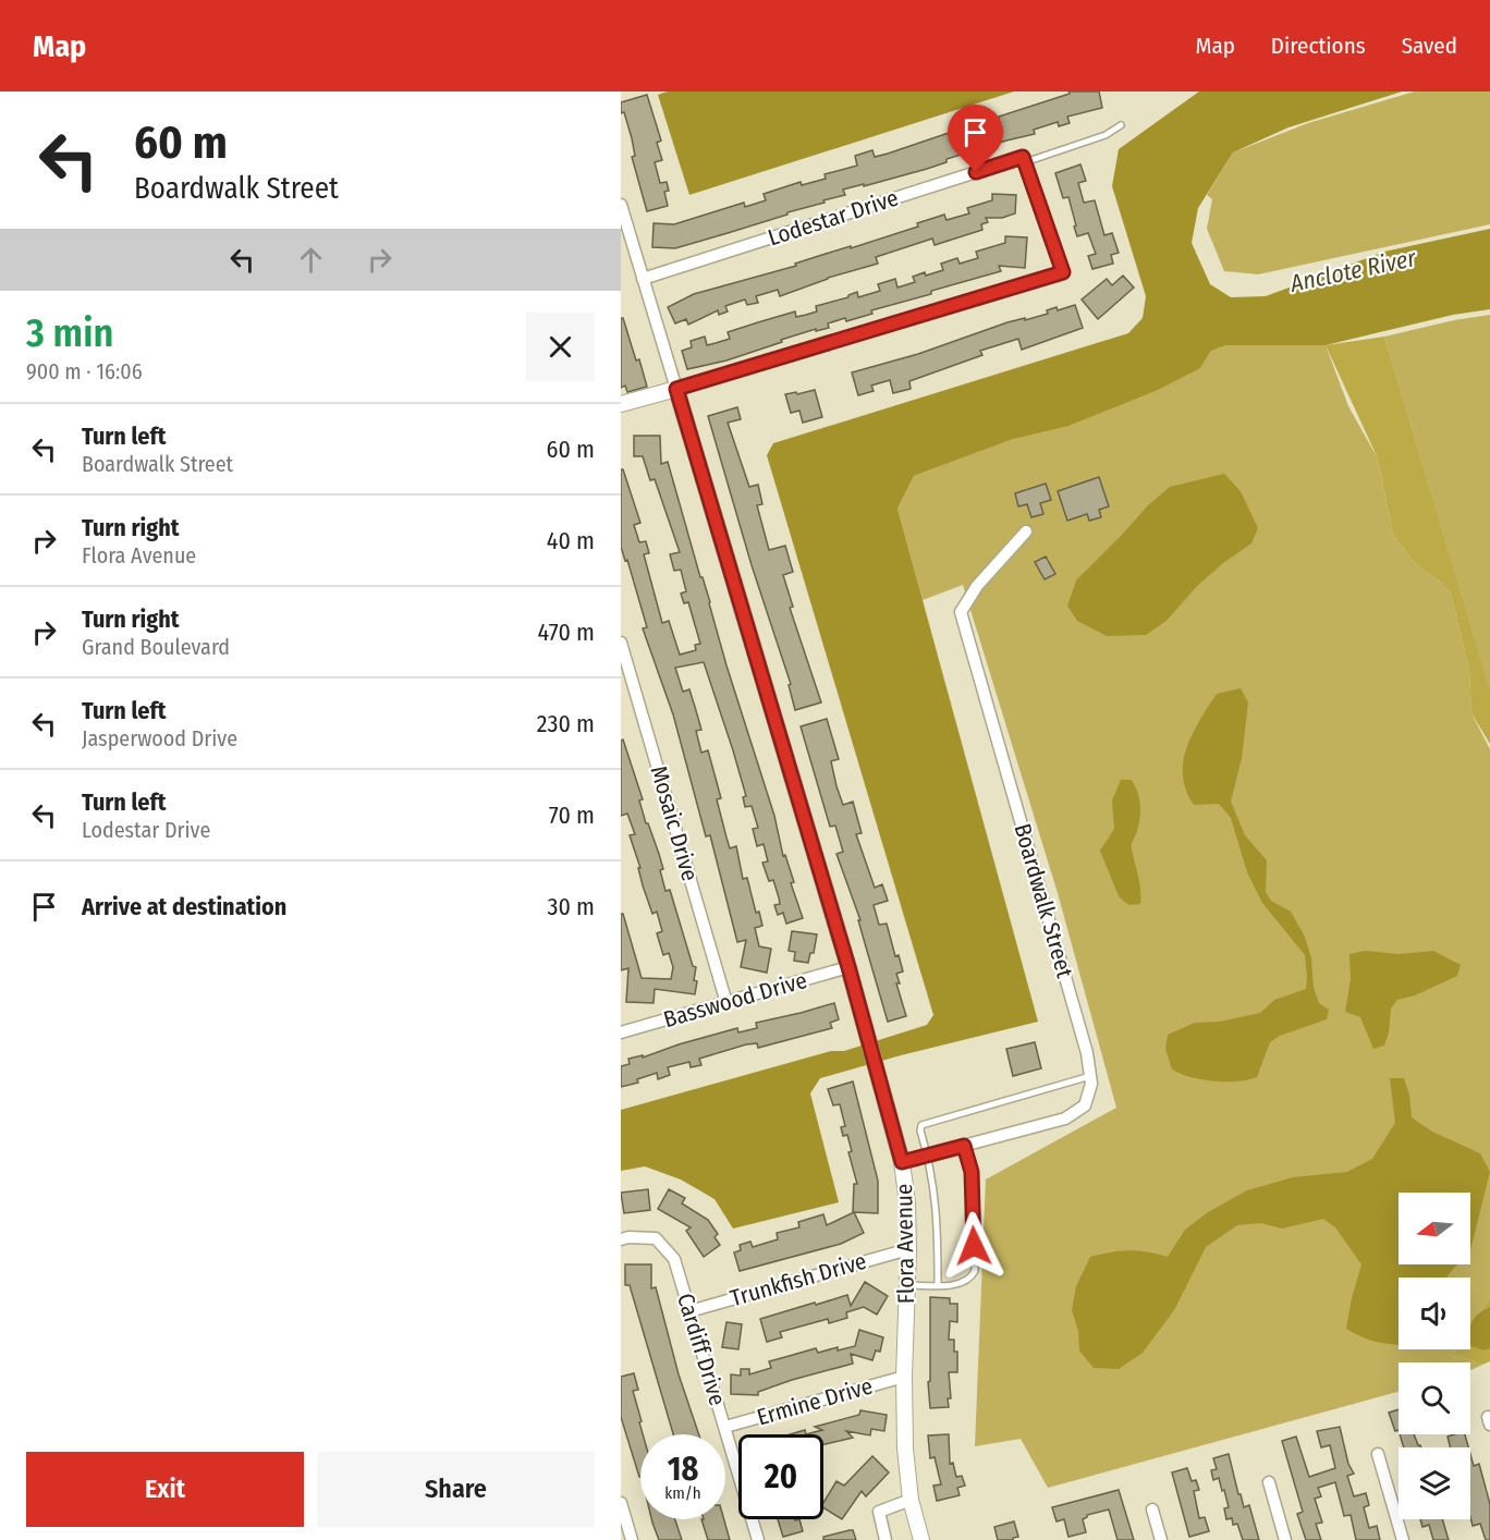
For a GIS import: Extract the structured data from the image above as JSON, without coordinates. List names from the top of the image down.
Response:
{
  "streets": {
    "street": [
      "Lodestar Drive",
      "Mosaic Drive",
      "Boardwalk Street",
      "Basswood Drive",
      "Flora Avenue",
      "Trunkfish Drive",
      "Cardiff Drive",
      "Ermine Drive"
    ]
  },
  "crossings": [
    ["Lodestar Drive", "Flora Avenue"],
    ["Mosaic Drive", "Basswood Drive"],
    ["Boardwalk Street", "Flora Avenue"],
    ["Basswood Drive", "Flora Avenue"],
    ["Flora Avenue", "Trunkfish Drive"],
    ["Flora Avenue", "Ermine Drive"],
    ["Trunkfish Drive", "Cardiff Drive"],
    ["Cardiff Drive", "Ermine Drive"]
  ],
  "water": ["Anclote River"],
  "north": "left",
  "page": {
    "header": "Map",
    "nav": ["Map", "Directions", "Saved"],
    "turn": ["60 m", "Boardwalk Street"],
    "heading": ["3 min", "900 m · 16:06"],
    "list": [
      {
        "name": "Turn left",
        "note": "Boardwalk Street",
        "value": "60 m"
      },
      {
        "name": "Turn right",
        "note": "Flora Avenue",
        "value": "40 m"
      },
      {
        "name": "Turn right",
        "note": "Grand Boulevard",
        "value": "470 m"
      },
      {
        "name": "Turn left",
        "note": "Jasperwood Drive",
        "value": "230 m"
      },
      {
        "name": "Turn left",
        "note": "Lodestar Drive",
        "value": "70 m"
      },
      {
        "name": "Arrive at destination",
        "value": "30 m"
      }
    ],
    "speed": "18 km/h",
    "limit": "20",
    "buttons": ["Exit", "Share"]
  }
}
